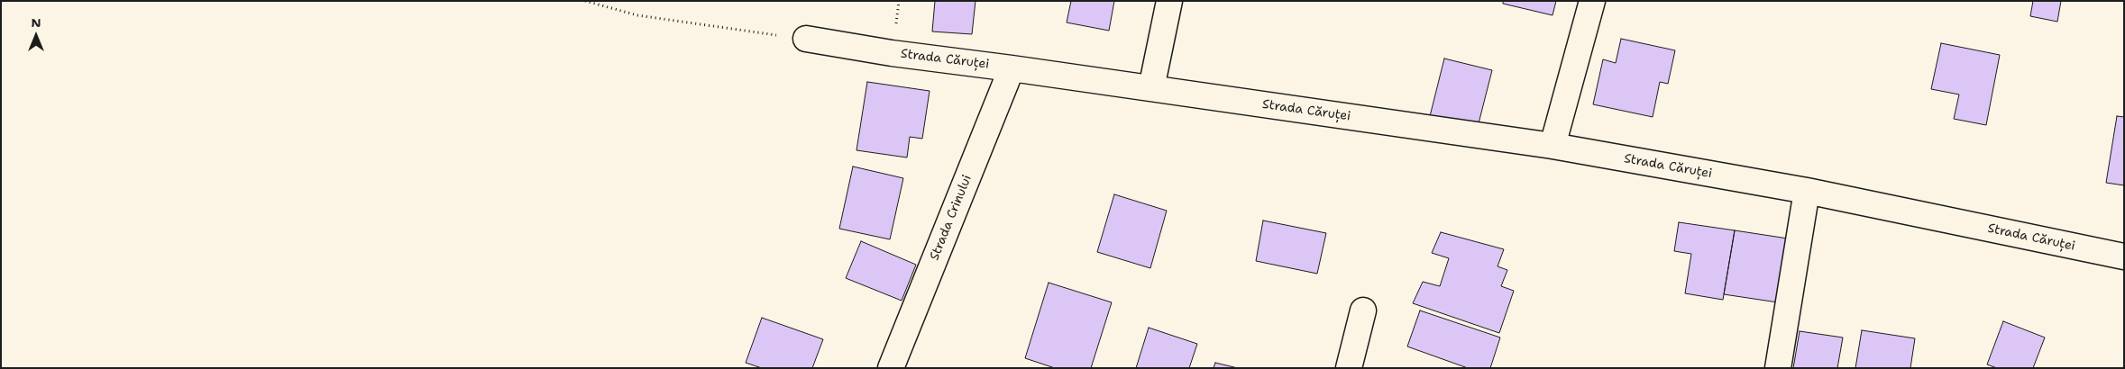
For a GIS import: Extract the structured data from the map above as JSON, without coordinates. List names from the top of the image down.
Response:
{
  "streets": {
    "street": ["Strada Căruței", "Strada Crinului"]
  },
  "crossings": [
    ["Strada Căruței", "Strada Crinului"]
  ],
  "north": "top"
}
